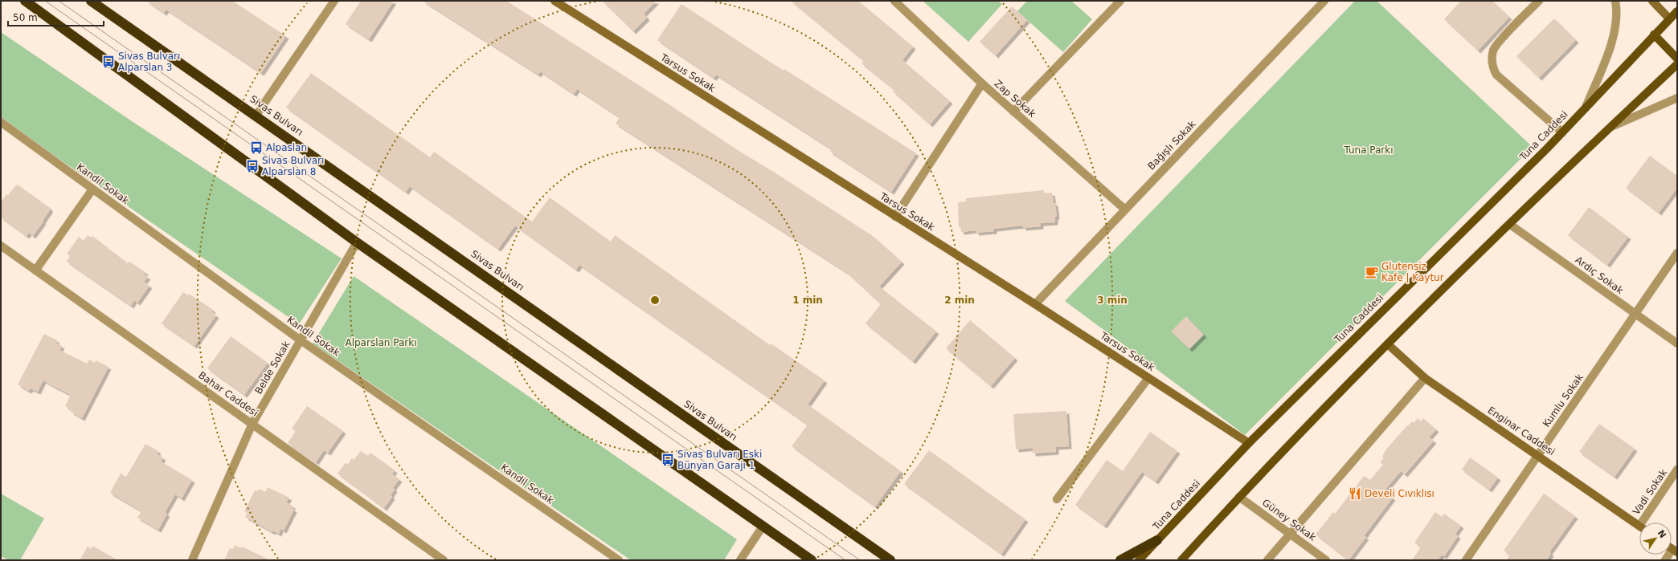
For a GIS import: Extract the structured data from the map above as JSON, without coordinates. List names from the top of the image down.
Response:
{
  "streets": {
    "highway": ["Sivas Bulvarı"],
    "main road": ["Tuna Caddesi"],
    "street": [
      "Tarsus Sokak",
      "Zap Sokak",
      "Bağışlı Sokak",
      "Kandil Sokak",
      "Ardıç Sokak",
      "Belde Sokak",
      "Bahar Caddesi",
      "Kumlu Sokak",
      "Enginar Caddesi",
      "Vadi Sokak",
      "Güney Sokak"
    ]
  },
  "crossings": [
    ["Tarsus Sokak", "Tuna Caddesi"],
    ["Tarsus Sokak", "Bağışlı Sokak"],
    ["Zap Sokak", "Bağışlı Sokak"],
    ["Kandil Sokak", "Belde Sokak"],
    ["Ardıç Sokak", "Kumlu Sokak"],
    ["Belde Sokak", "Bahar Caddesi"],
    ["Kumlu Sokak", "Enginar Caddesi"]
  ],
  "parks": ["Tuna Parkı", "Alparslan Parkı"],
  "places": {
    "bus stop": [
      "Sivas Bulvarı Alparslan 3",
      "Alpaslan",
      "Sivas Bulvarı Alparslan 8",
      "Sivas Bulvarı Eski Bünyan Garajı 1"
    ],
    "cafe": ["Glutensiz Kafe | Kaytur"],
    "restaurant": ["Develi Cıvıklısı"]
  },
  "scale_bar": "50 m",
  "north": "top right",
  "rings": ["1 min", "2 min", "3 min"]
}
